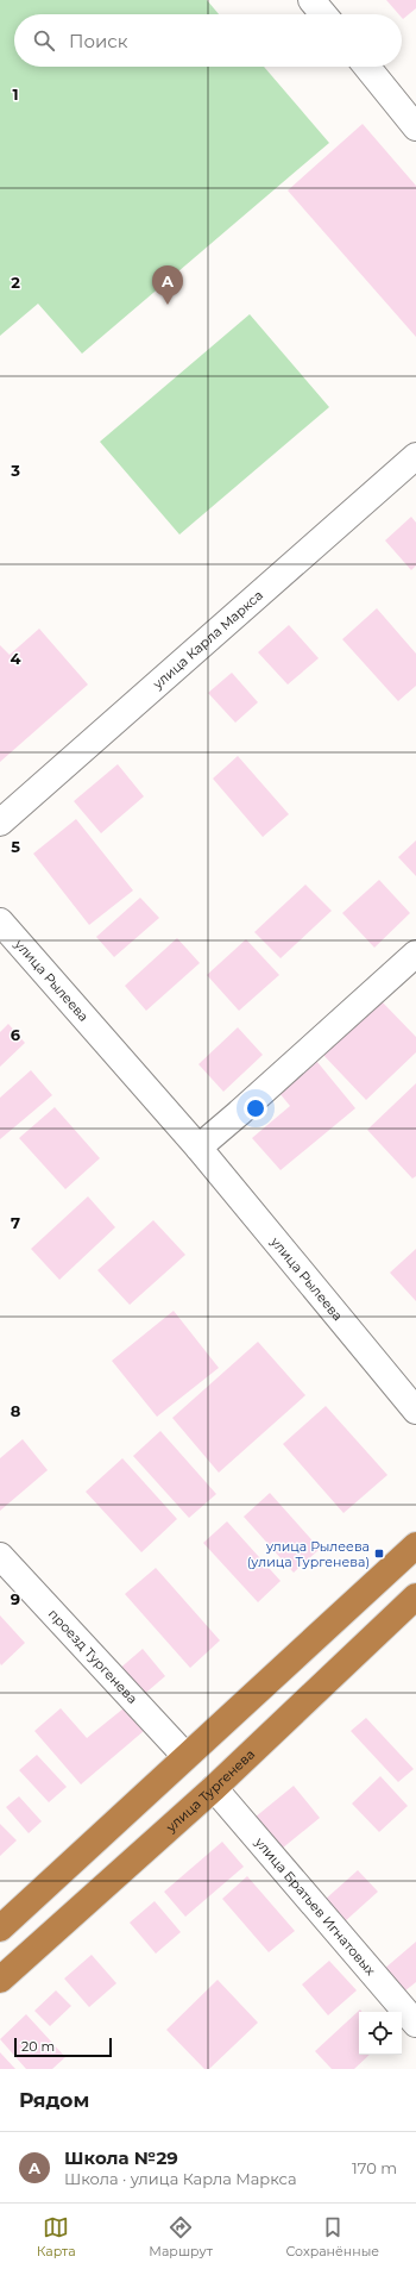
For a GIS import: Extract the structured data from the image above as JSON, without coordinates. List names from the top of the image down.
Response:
{
  "streets": {
    "highway": ["улица Тургенева"],
    "street": [
      "улица Карла Маркса",
      "улица Рылеева",
      "проезд Тургенева",
      "улица Братьев Игнатовых"
    ]
  },
  "crossings": [
    ["улица Тургенева", "улица Братьев Игнатовых"]
  ],
  "places": {
    "transit": ["улица Рылеева (улица Тургенева)"]
  },
  "scale_bar": "20 m",
  "page": {
    "search": "Поиск",
    "pins": "A",
    "scale": "20 m",
    "heading": "Рядом",
    "list": [
      {
        "mark": "A",
        "name": "Школа №29",
        "note": "Школа · улица Карла Маркса",
        "value": "170 m"
      }
    ],
    "nav": ["Карта", "Маршрут", "Сохранённые"]
  },
  "grid": {
    "rows": [
      "1",
      "2",
      "3",
      "4",
      "5",
      "6",
      "7",
      "8",
      "9"
    ]
  }
}
